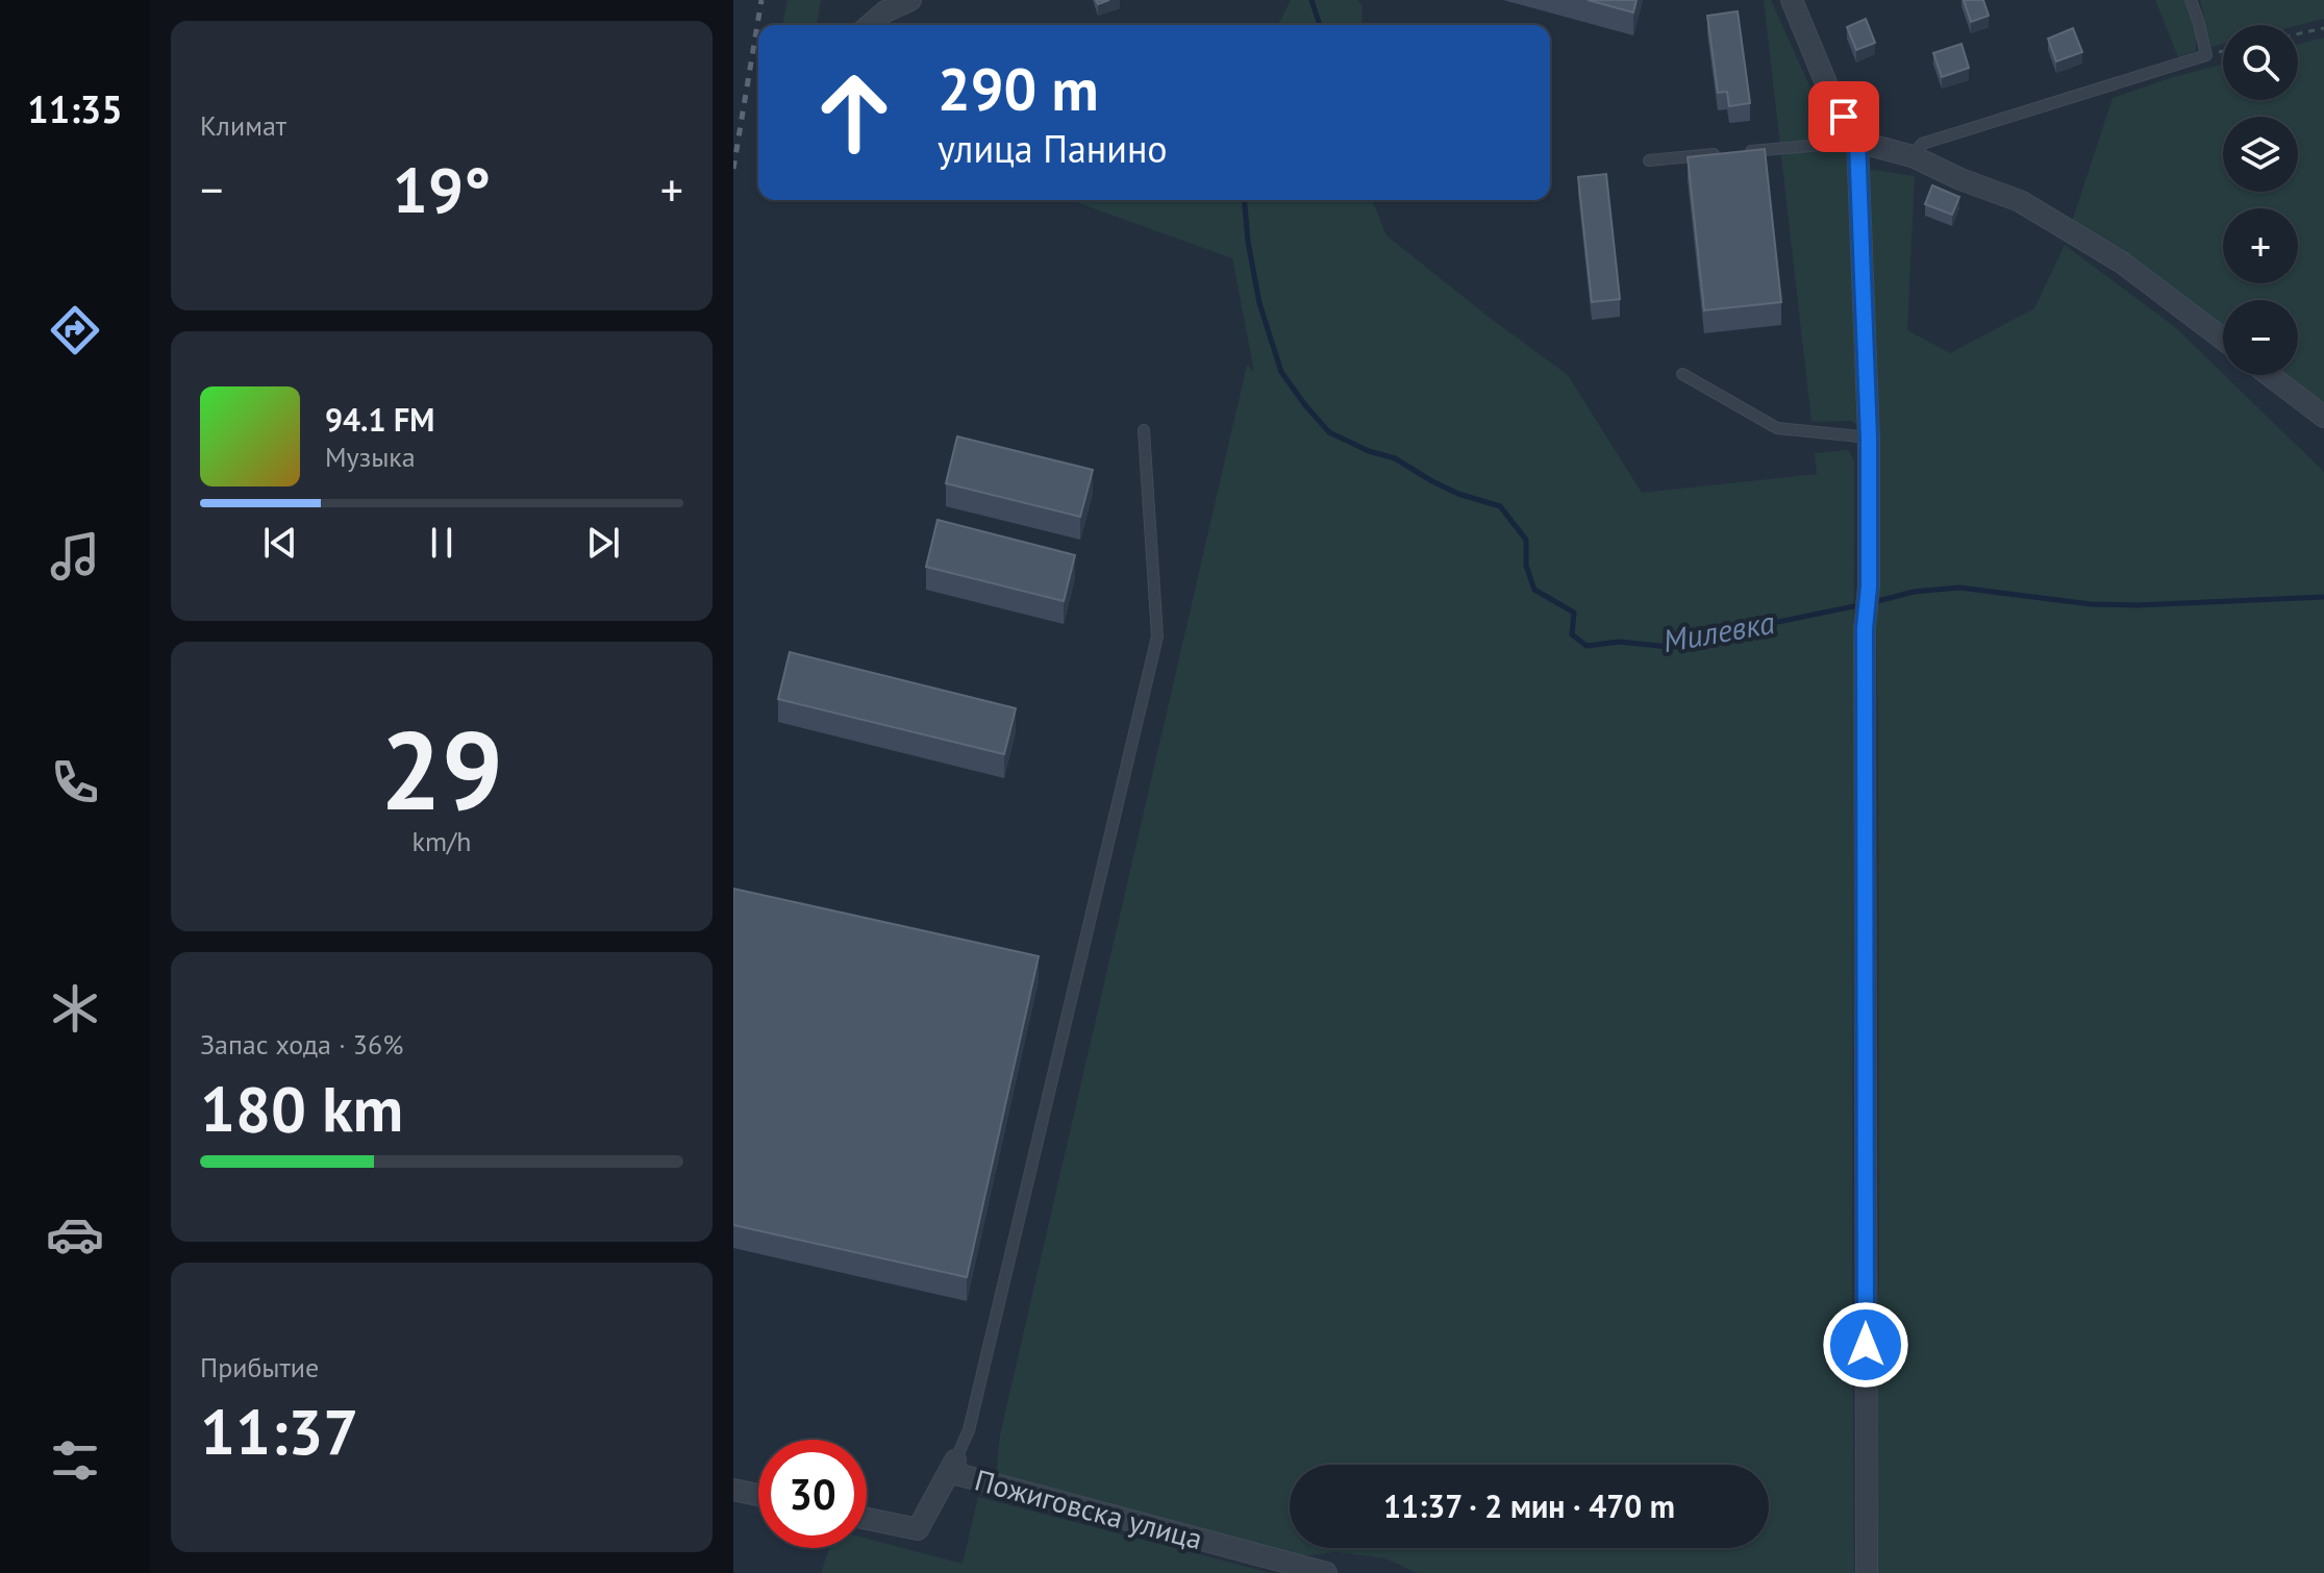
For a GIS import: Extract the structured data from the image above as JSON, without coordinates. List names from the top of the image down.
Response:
{
  "streets": {
    "street": ["Пожиговска улица"]
  },
  "water": ["Милевка"],
  "page": {
    "tabs": "11:35",
    "tile": [
      "Климат",
      ["29", "km/h"],
      ["Запас хода · 36%", "180 km"],
      ["Прибытие", "11:37"]
    ],
    "map_buttons": ["+", "−"],
    "turn": ["290 m", "улица Панино"],
    "heat": ["−", "19°", "+"],
    "song": ["94.1 FM", "Музыка"],
    "limit": "30",
    "trip": "11:37 · 2 мин · 470 m"
  }
}
